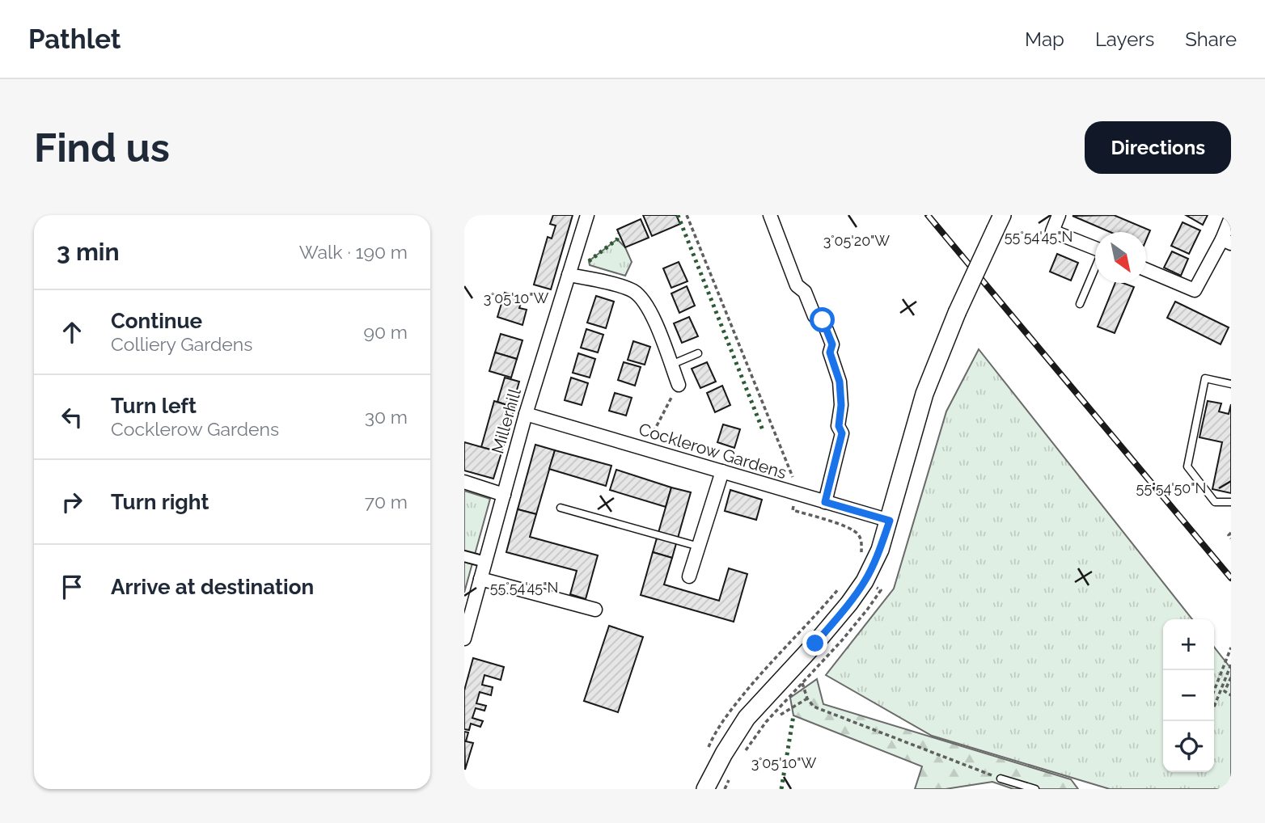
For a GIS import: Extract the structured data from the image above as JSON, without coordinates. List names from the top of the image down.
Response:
{
  "streets": {
    "street": ["Millerhill", "Cocklerow Gardens"]
  },
  "crossings": [
    ["Millerhill", "Cocklerow Gardens"]
  ],
  "north": "bottom right",
  "page": {
    "header": "Pathlet",
    "nav": ["Map", "Layers", "Share"],
    "buttons": "Directions",
    "title": "Find us",
    "heading": ["3 min", "Walk · 190 m"],
    "list": [
      ["Continue", "Colliery Gardens", "90 m"],
      ["Turn left", "Cocklerow Gardens", "30 m"],
      ["Turn right", "70 m"],
      "Arrive at destination"
    ],
    "map_buttons": ["+", "−"]
  },
  "coordinates": [
    "55°54'45\"N",
    "3°05'20\"W",
    "3°05'10\"W",
    "55°54'50\"N"
  ]
}
